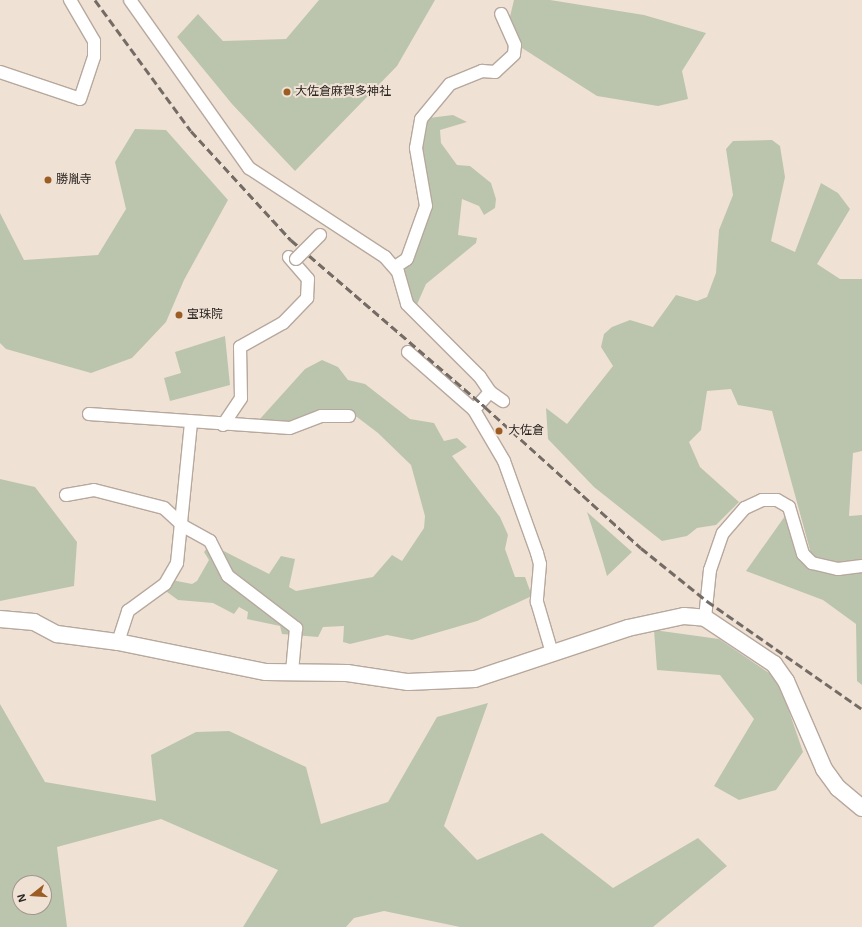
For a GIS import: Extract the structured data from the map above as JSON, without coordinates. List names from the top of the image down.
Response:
{
  "places": [
    "大佐倉麻賀多神社",
    "勝胤寺",
    "宝珠院",
    "大佐倉"
  ],
  "north": "left"
}
